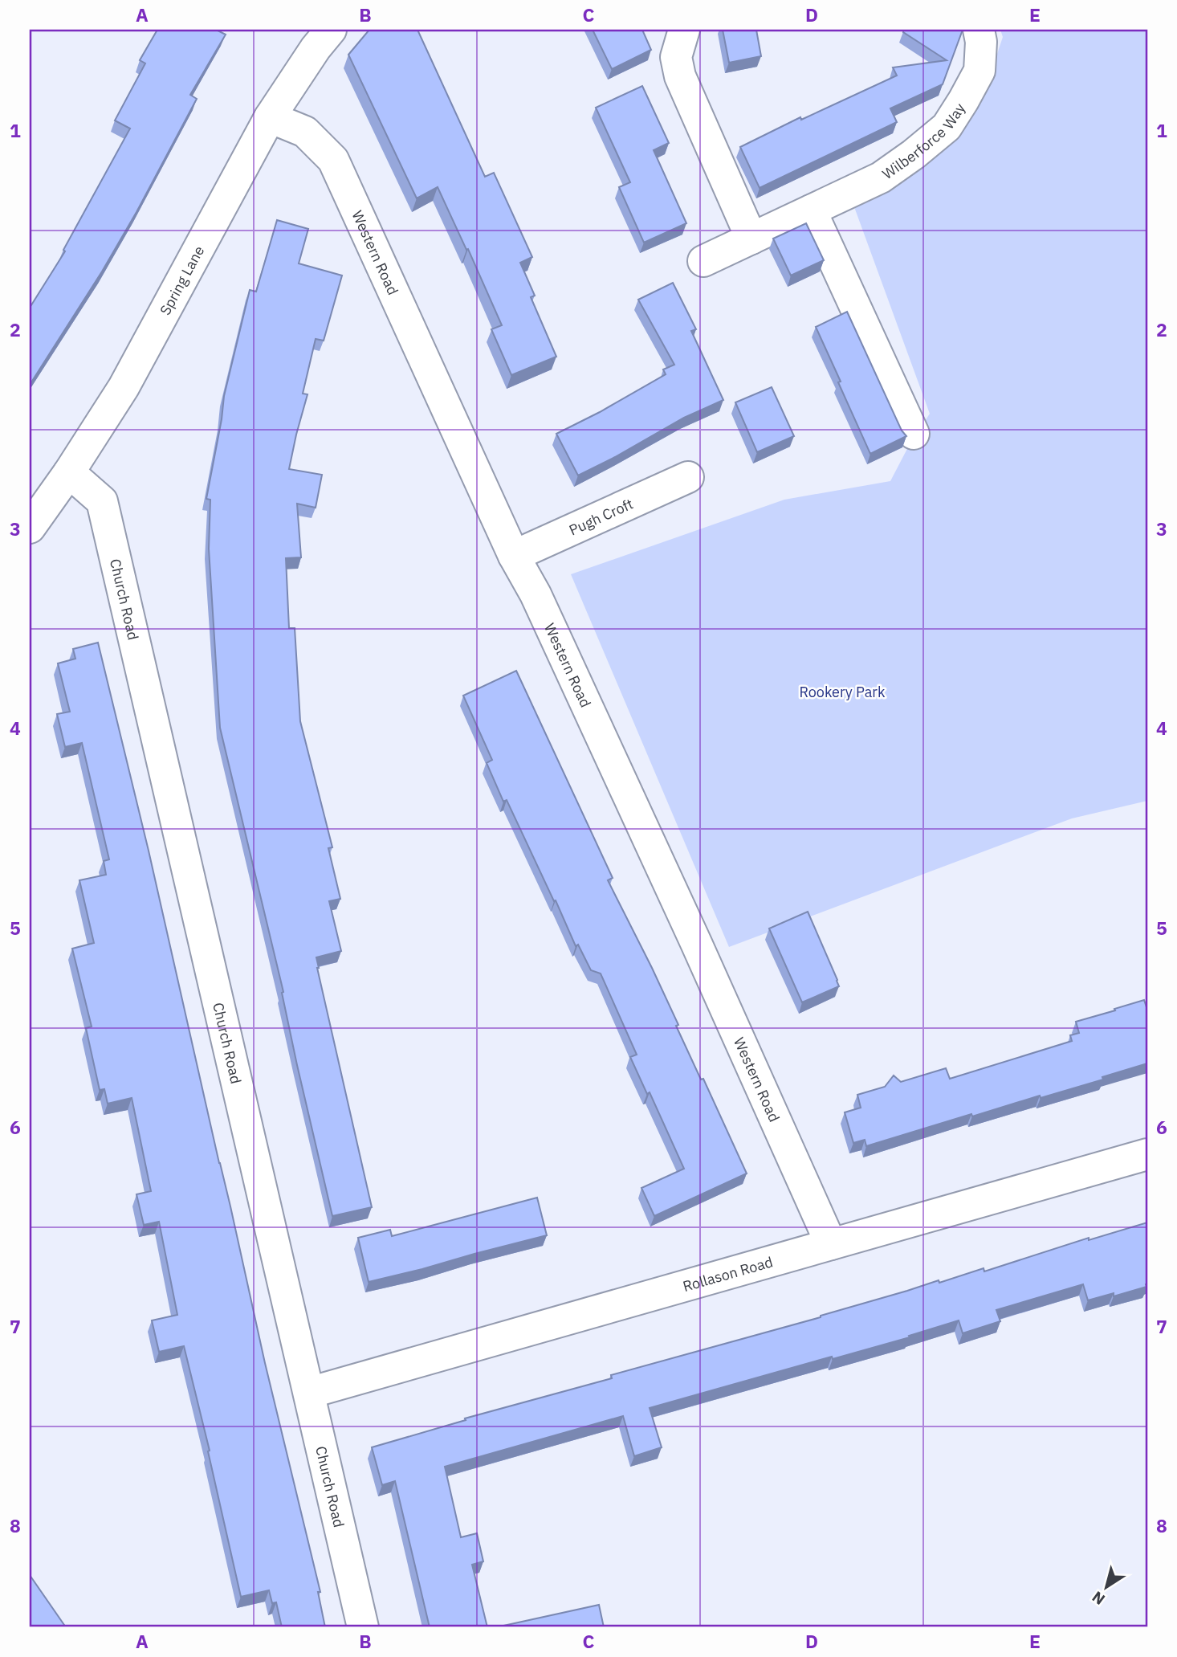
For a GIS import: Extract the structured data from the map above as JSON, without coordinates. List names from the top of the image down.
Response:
{
  "streets": {
    "street": [
      "Wilberforce Way",
      "Western Road",
      "Spring Lane",
      "Pugh Croft",
      "Church Road",
      "Rollason Road"
    ]
  },
  "crossings": [
    ["Western Road", "Spring Lane"],
    ["Western Road", "Pugh Croft"],
    ["Western Road", "Rollason Road"],
    ["Spring Lane", "Church Road"],
    ["Church Road", "Rollason Road"]
  ],
  "parks": ["Rookery Park"],
  "north": "bottom left",
  "grid": {
    "columns": [
      "A",
      "B",
      "C",
      "D",
      "E"
    ],
    "rows": [
      "1",
      "2",
      "3",
      "4",
      "5",
      "6",
      "7",
      "8"
    ]
  }
}
